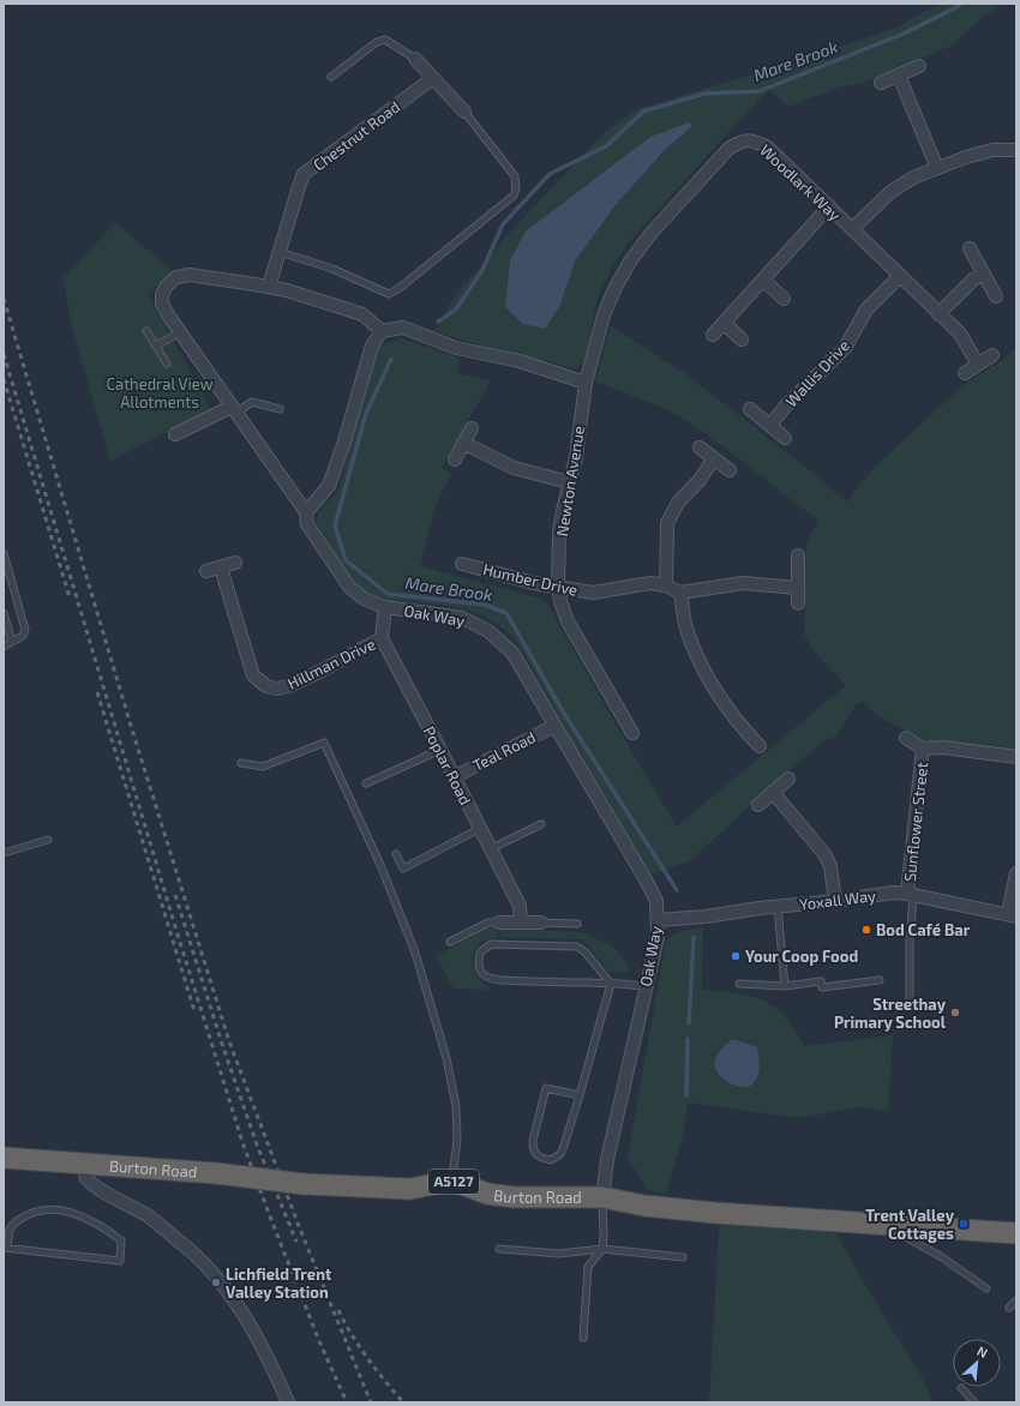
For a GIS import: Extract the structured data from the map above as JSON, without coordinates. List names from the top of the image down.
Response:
{
  "streets": {
    "highway": ["Burton Road", "A5127"],
    "street": [
      "Chestnut Road",
      "Woodlark Way",
      "Wallis Drive",
      "Newton Avenue",
      "Humber Drive",
      "Oak Way",
      "Hillman Drive",
      "Teal Road",
      "Poplar Road",
      "Sunflower Street",
      "Yoxall Way"
    ]
  },
  "crossings": [
    ["Chestnut Road", "Oak Way"],
    ["Woodlark Way", "Wallis Drive"],
    ["Woodlark Way", "Newton Avenue"],
    ["Newton Avenue", "Humber Drive"],
    ["Oak Way", "Teal Road"],
    ["Oak Way", "Yoxall Way"],
    ["Oak Way", "Burton Road"],
    ["Hillman Drive", "Poplar Road"],
    ["Teal Road", "Poplar Road"],
    ["Sunflower Street", "Yoxall Way"]
  ],
  "water": ["Mare Brook"],
  "parks": ["Cathedral View Allotments"],
  "places": {
    "other": [
      "Bod Café Bar",
      "Your Coop Food",
      "Streethay Primary School",
      "Lichfield Trent Valley Station"
    ],
    "transit": ["Trent Valley Cottages"]
  },
  "north": "top right"
}
